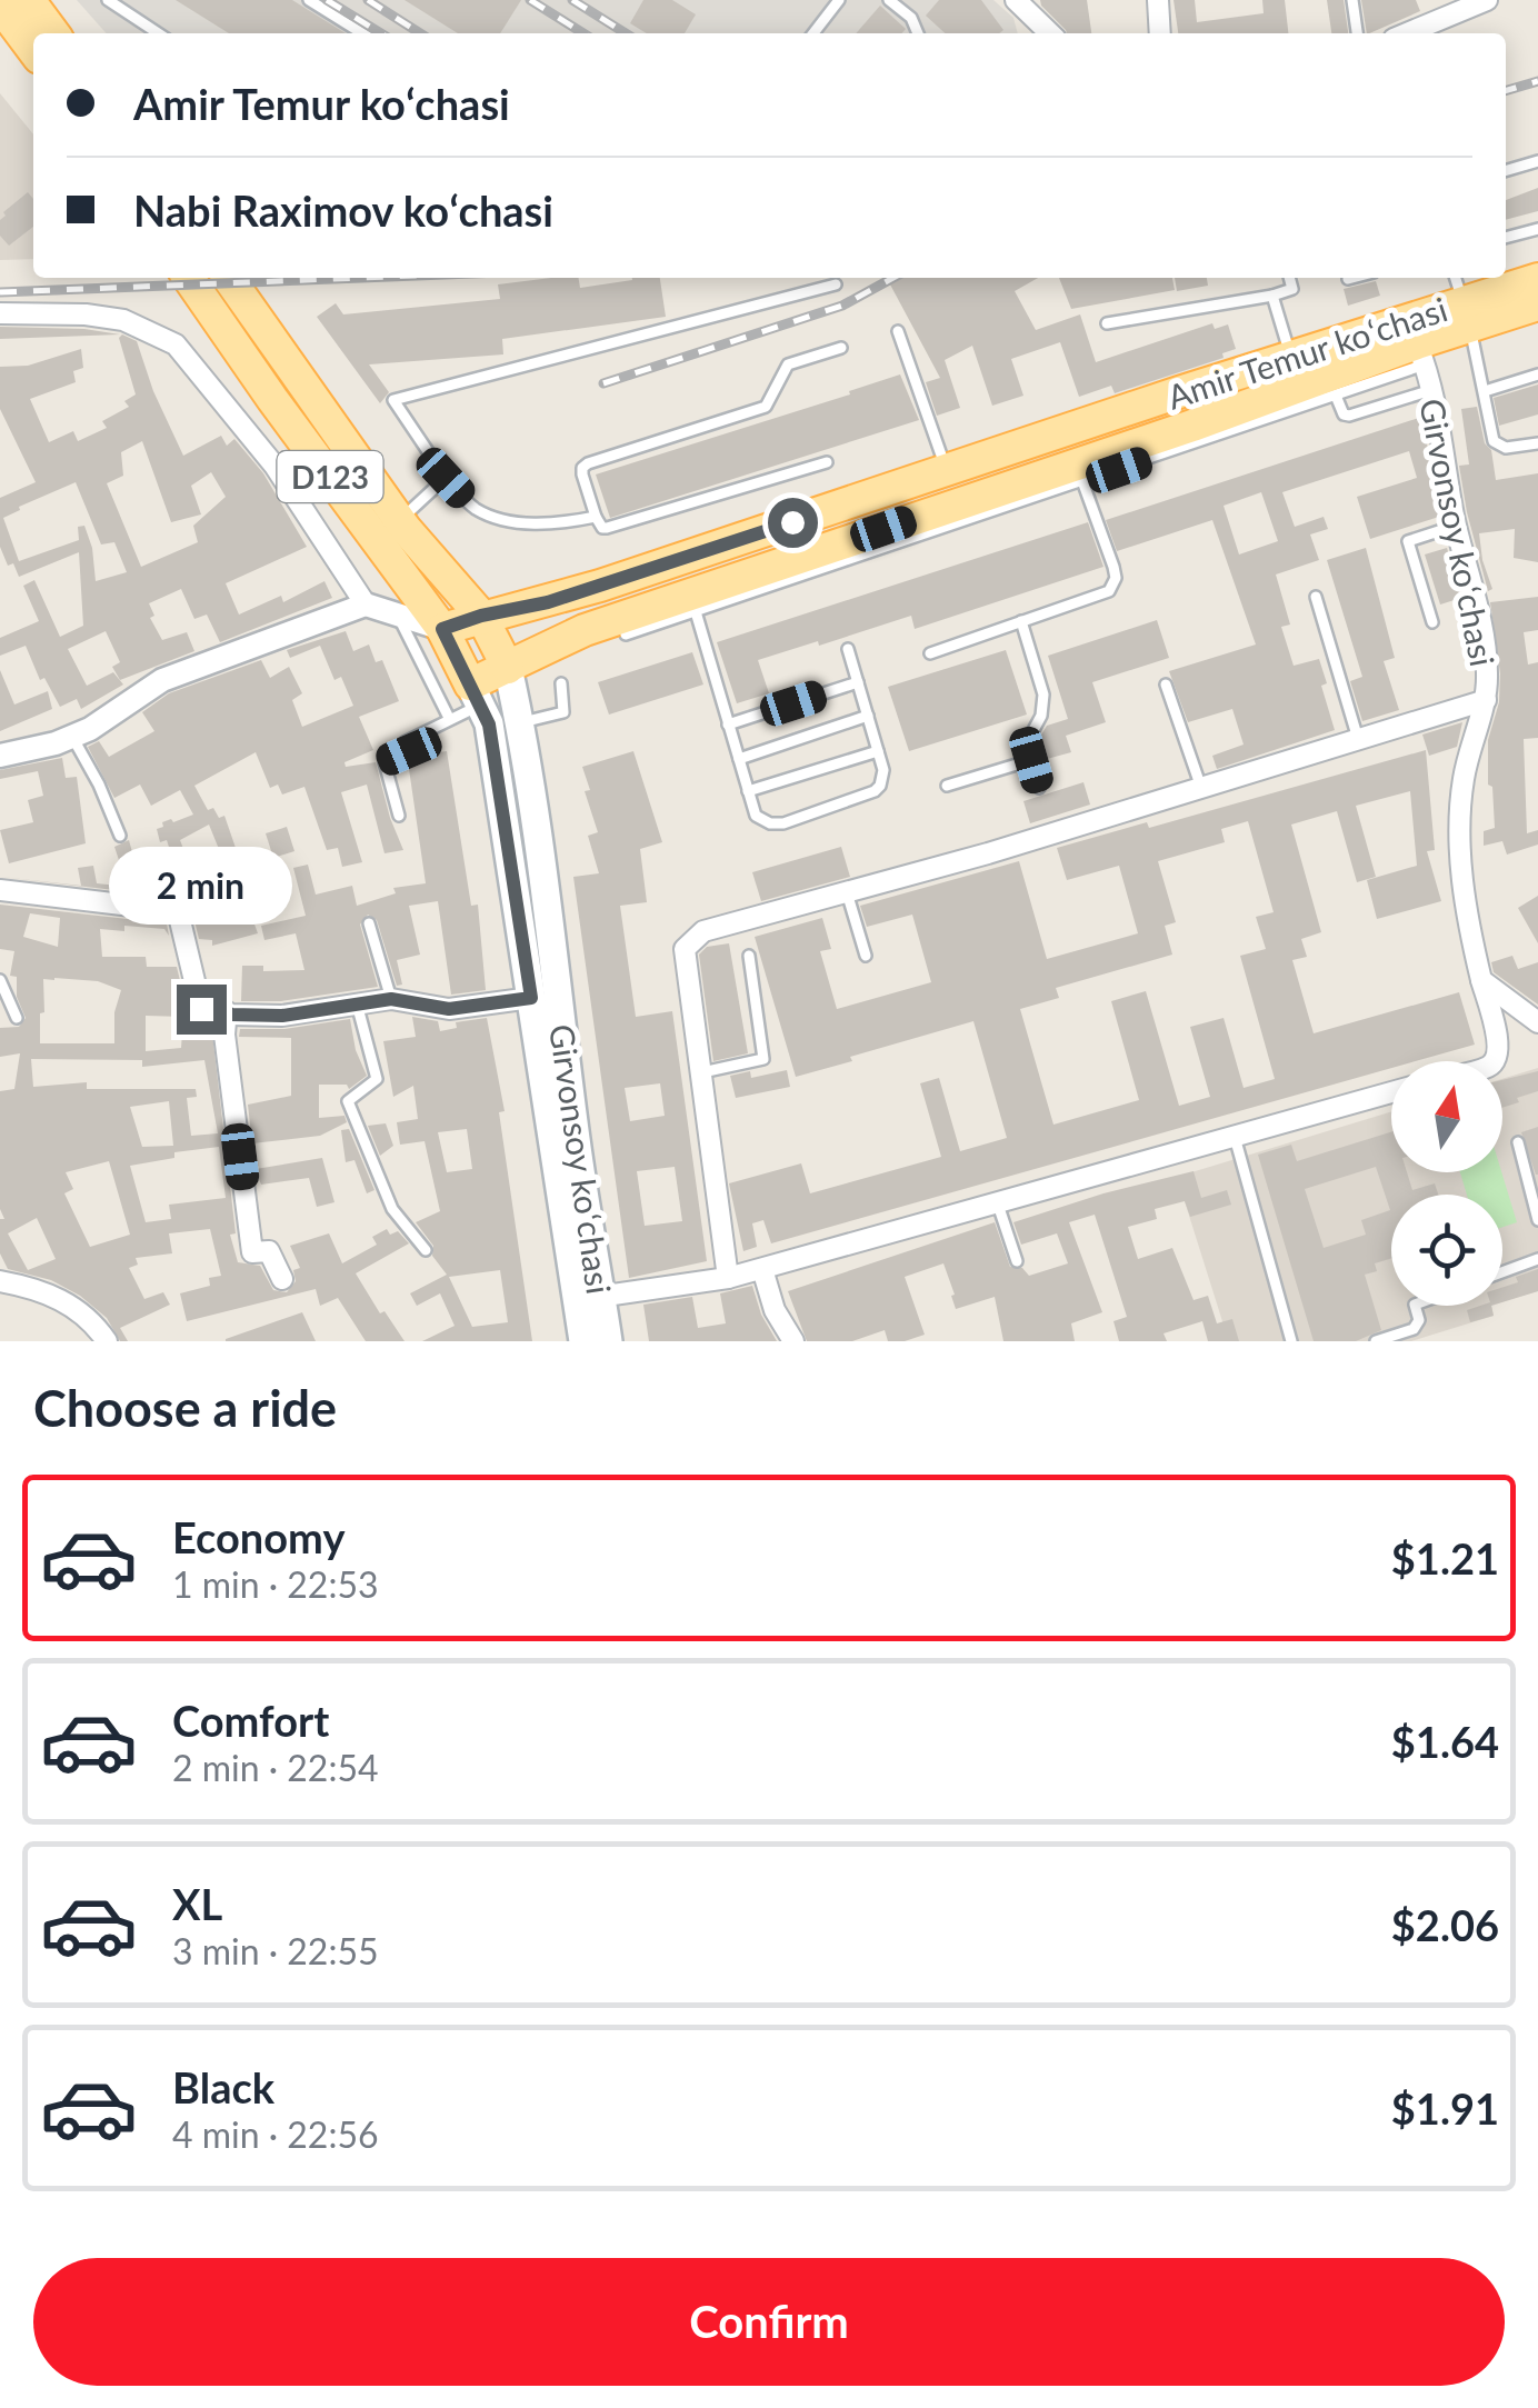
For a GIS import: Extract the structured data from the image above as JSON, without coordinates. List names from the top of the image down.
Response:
{
  "streets": {
    "main road": ["Amir Temur koʻchasi", "D123", "Girvonsoy koʻchasi"]
  },
  "crossings": [
    ["Amir Temur koʻchasi", "Girvonsoy koʻchasi"]
  ],
  "north": "top",
  "page": {
    "banner": ["Amir Temur koʻchasi", "Nabi Raximov koʻchasi"],
    "bubble": "2 min",
    "heading": "Choose a ride",
    "list": [
      {
        "name": "Economy",
        "note": "1 min · 22:53",
        "value": "$1.21"
      },
      {
        "name": "Comfort",
        "note": "2 min · 22:54",
        "value": "$1.64"
      },
      {
        "name": "XL",
        "note": "3 min · 22:55",
        "value": "$2.06"
      },
      {
        "name": "Black",
        "note": "4 min · 22:56",
        "value": "$1.91"
      }
    ],
    "buttons": "Confirm"
  }
}
